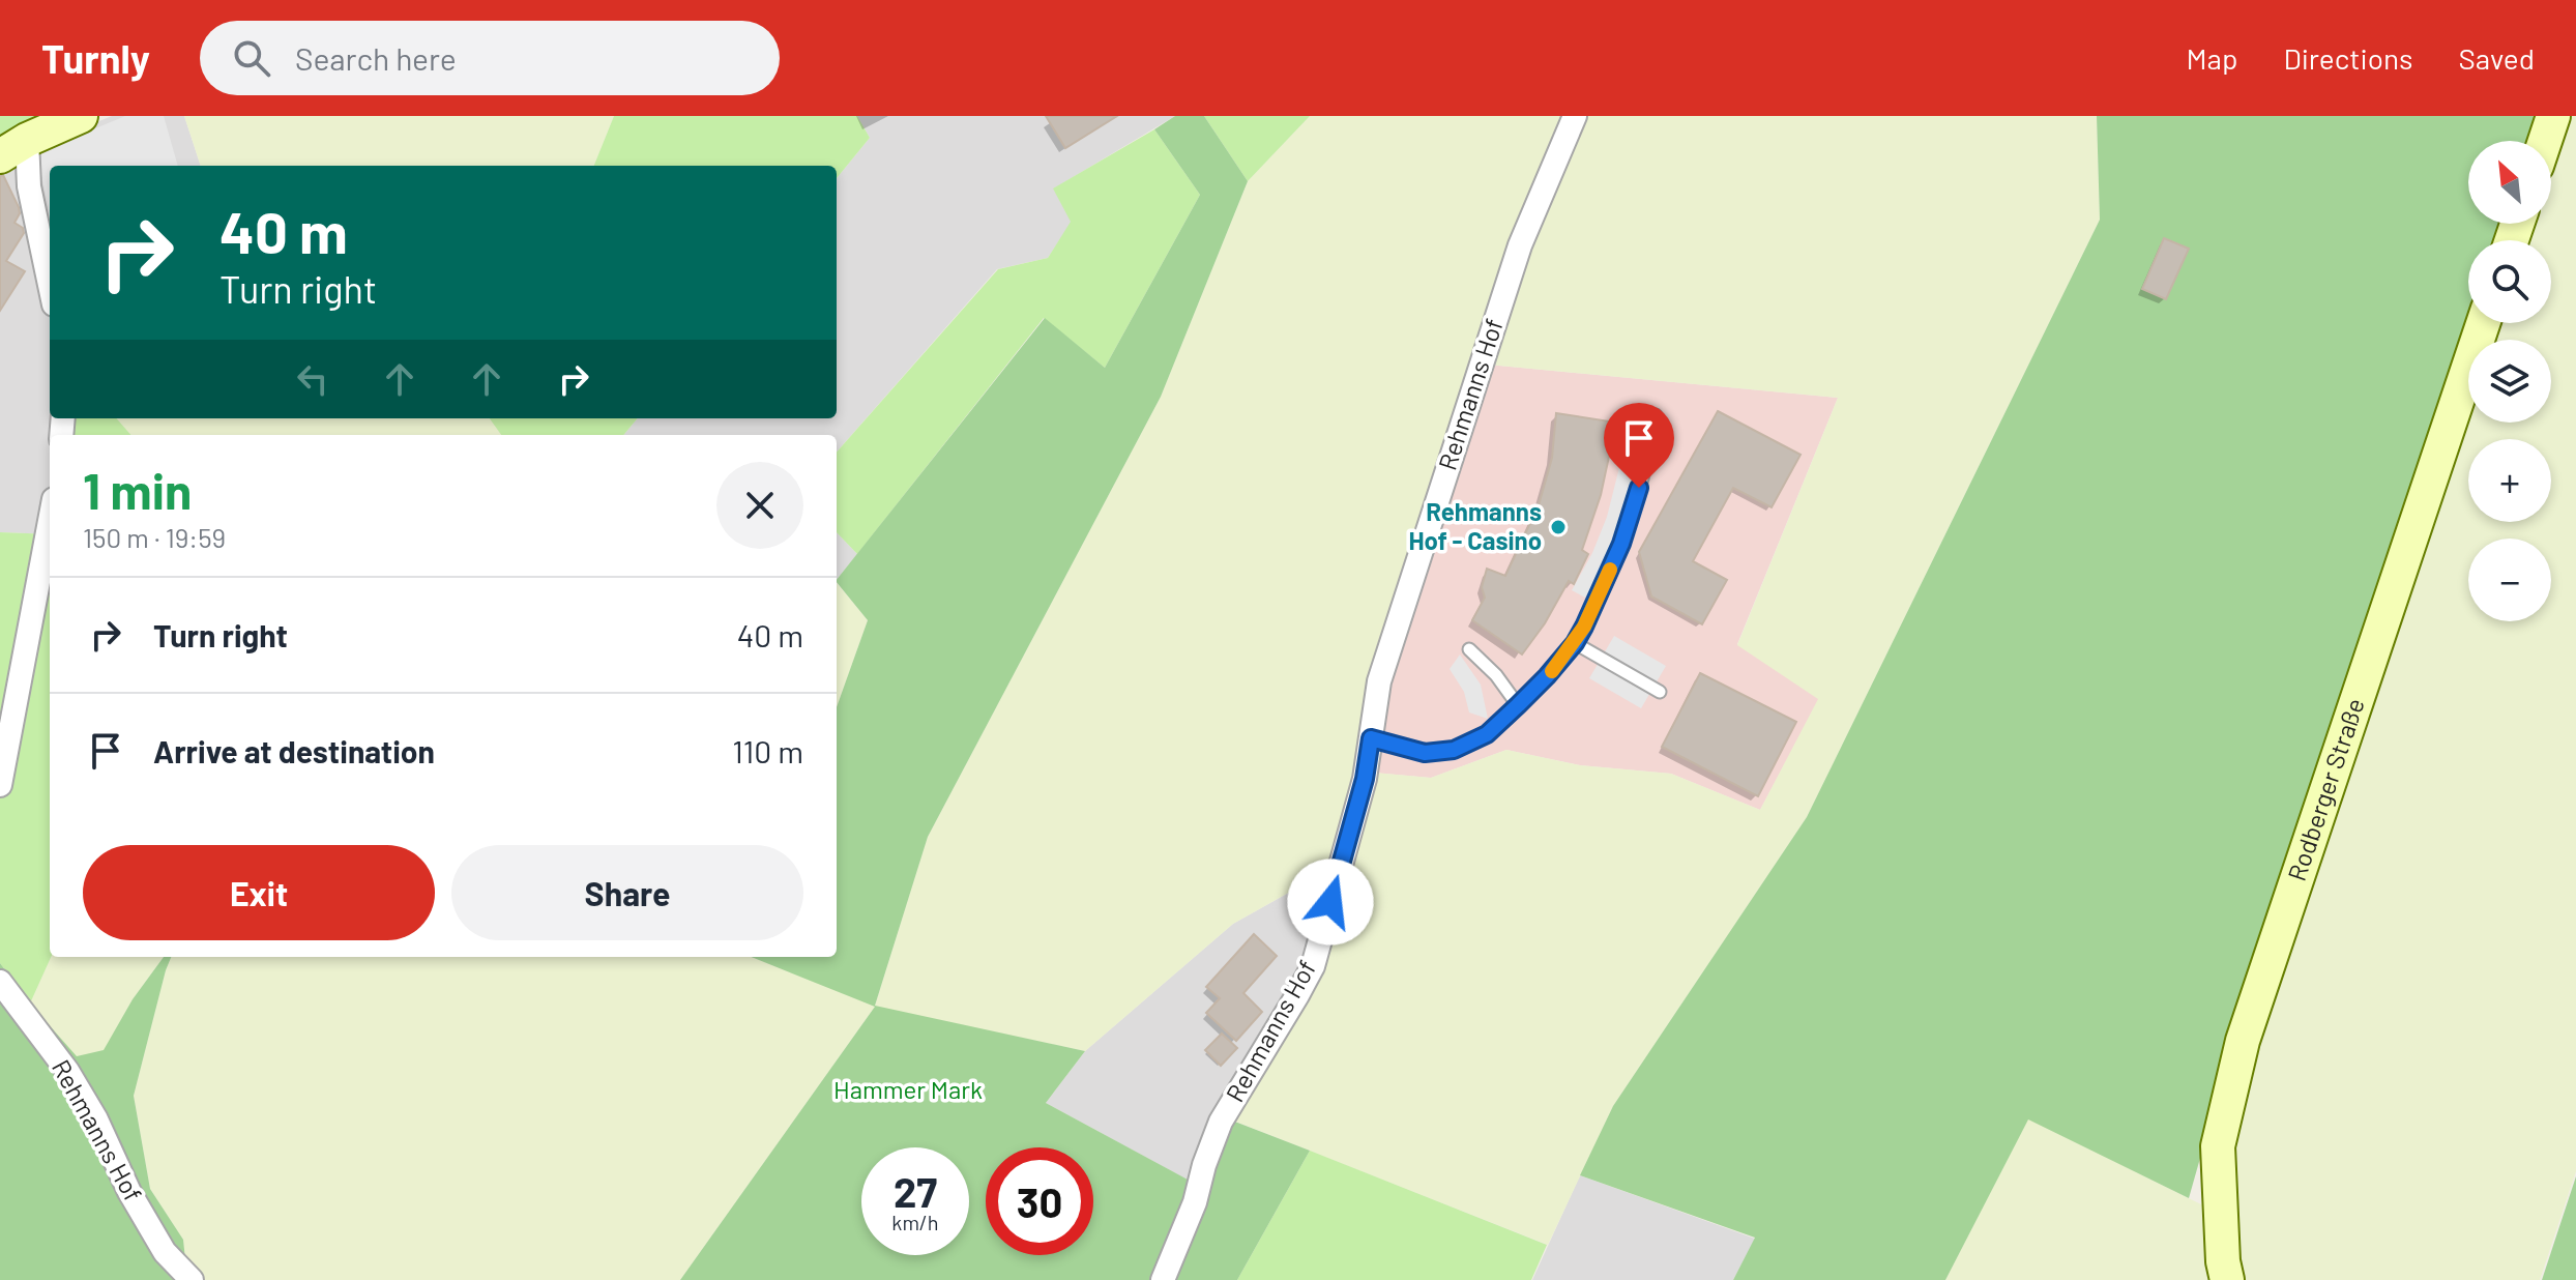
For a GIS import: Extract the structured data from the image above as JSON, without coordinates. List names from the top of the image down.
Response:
{
  "streets": {
    "street": ["Rehmanns Hof", "Rodberger Straße"]
  },
  "parks": ["Hammer Mark"],
  "places": ["Rehmanns Hof - Casino"],
  "north": "top left",
  "page": {
    "header": "Turnly",
    "search": "Search here",
    "nav": ["Map", "Directions", "Saved"],
    "map_buttons": ["+", "−"],
    "turn": ["40 m", "Turn right"],
    "heading": ["1 min", "150 m · 19:59"],
    "list": [
      {
        "name": "Turn right",
        "value": "40 m"
      },
      {
        "name": "Arrive at destination",
        "value": "110 m"
      }
    ],
    "buttons": ["Exit", "Share"],
    "speed": "27 km/h",
    "limit": "30"
  }
}
